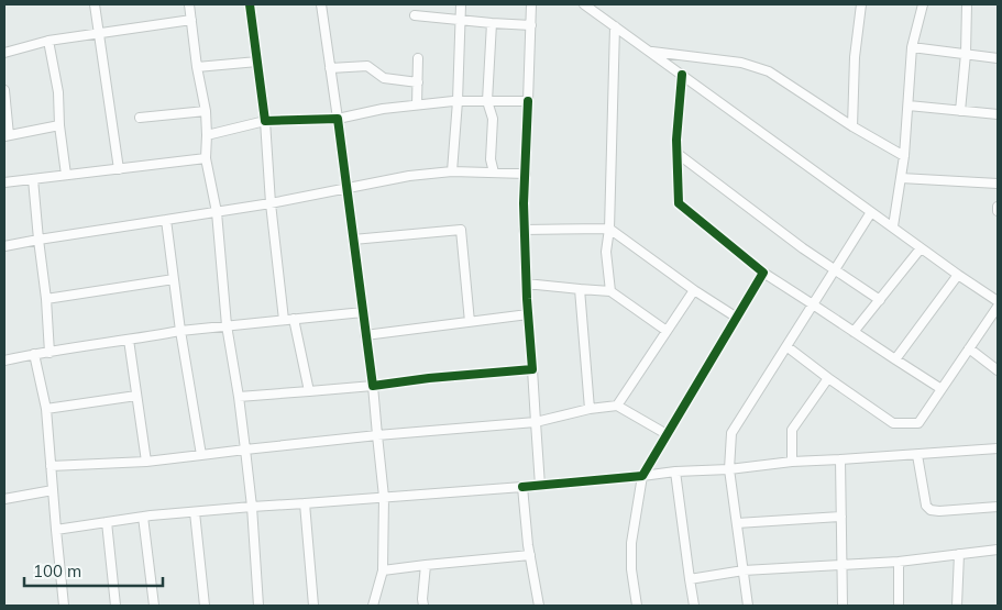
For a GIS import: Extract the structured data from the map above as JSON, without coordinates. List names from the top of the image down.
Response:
{
  "scale_bar": "100 m"
}
